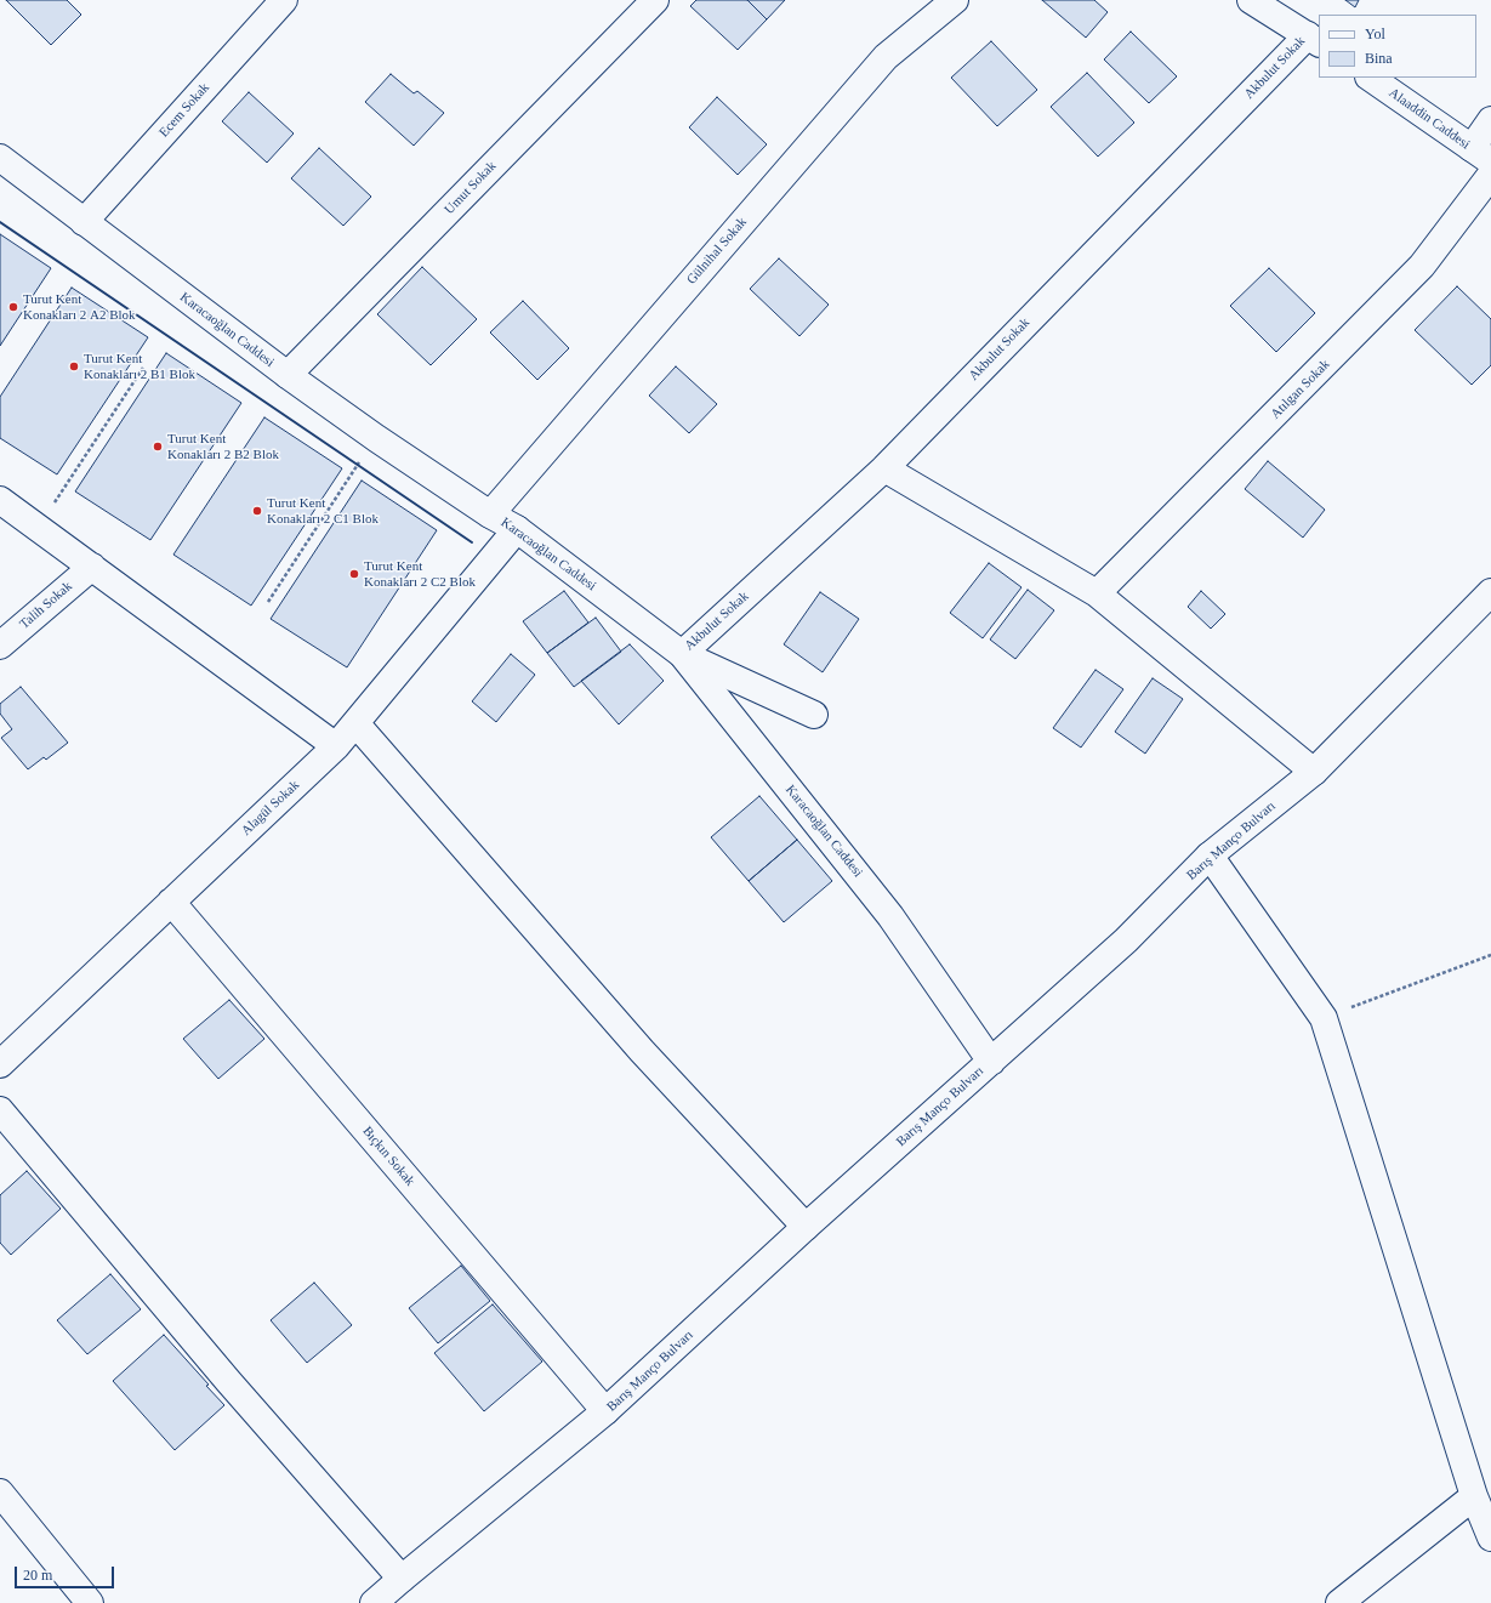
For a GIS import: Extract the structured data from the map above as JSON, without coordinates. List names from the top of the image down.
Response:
{
  "streets": {
    "street": [
      "Akbulut Sokak",
      "Ecem Sokak",
      "Alaaddin Caddesi",
      "Umut Sokak",
      "Gülnihal Sokak",
      "Karacaoğlan Caddesi",
      "Atılgan Sokak",
      "Talih Sokak",
      "Alagül Sokak",
      "Barış Manço Bulvarı",
      "Bıçkın Sokak"
    ]
  },
  "crossings": [
    ["Akbulut Sokak", "Karacaoğlan Caddesi"],
    ["Ecem Sokak", "Karacaoğlan Caddesi"],
    ["Umut Sokak", "Karacaoğlan Caddesi"],
    ["Gülnihal Sokak", "Karacaoğlan Caddesi"],
    ["Karacaoğlan Caddesi", "Alagül Sokak"],
    ["Karacaoğlan Caddesi", "Barış Manço Bulvarı"],
    ["Alagül Sokak", "Bıçkın Sokak"],
    ["Barış Manço Bulvarı", "Bıçkın Sokak"]
  ],
  "places": [
    "Turut Kent Konakları 2 A2 Blok",
    "Turut Kent Konakları 2 B1 Blok",
    "Turut Kent Konakları 2 B2 Blok",
    "Turut Kent Konakları 2 C1 Blok",
    "Turut Kent Konakları 2 C2 Blok"
  ],
  "legend": ["Yol", "Bina"],
  "scale_bar": "20 m"
}
